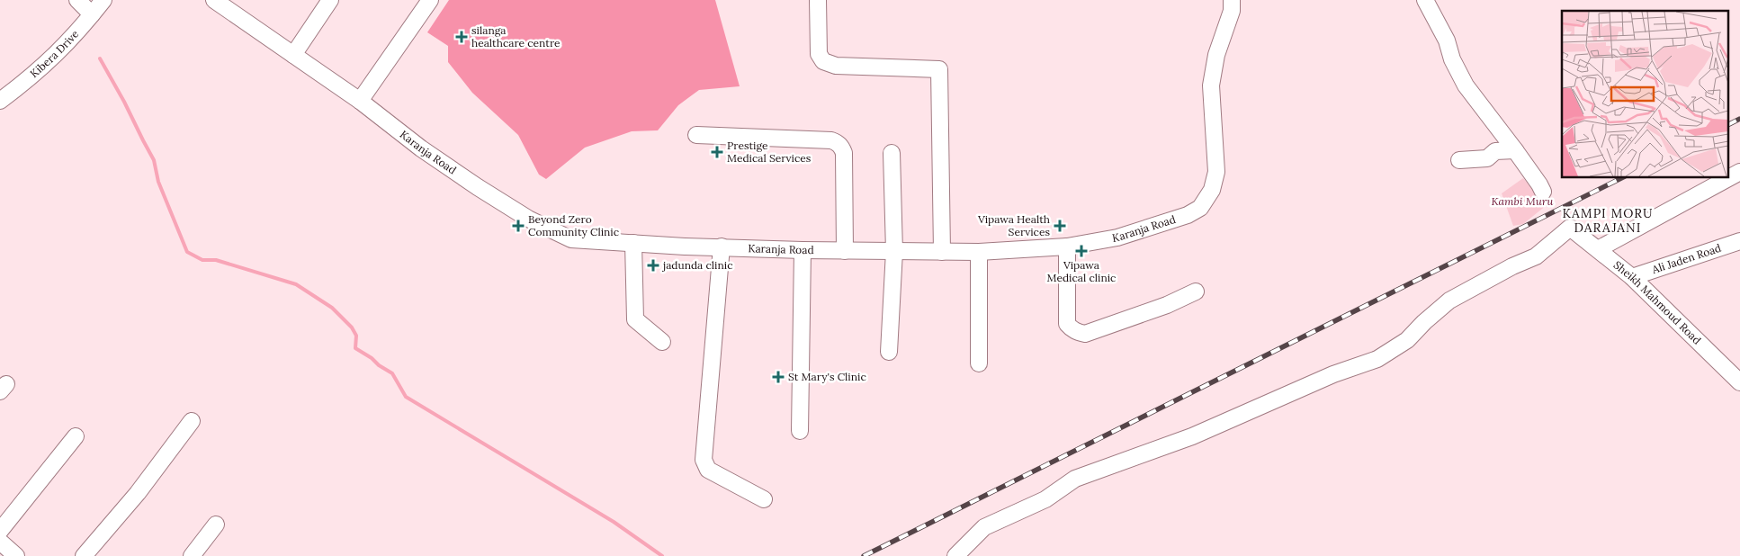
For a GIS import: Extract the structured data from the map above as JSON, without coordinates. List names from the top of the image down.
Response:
{
  "streets": {
    "street": [
      "Kibera Drive",
      "Karanja Road",
      "Ali Jaden Road",
      "Sheikh Mahmoud Road"
    ]
  },
  "crossings": [
    ["Ali Jaden Road", "Sheikh Mahmoud Road"]
  ],
  "districts": ["KAMPI MORU DARAJANI"],
  "parks": ["Kambi Muru"],
  "places": {
    "health": [
      "silanga healthcare centre",
      "Prestige Medical Services",
      "Beyond Zero Community Clinic",
      "Vipawa Health Services",
      "Vipawa Medical clinic",
      "jadunda clinic",
      "St Mary's Clinic"
    ]
  }
}
